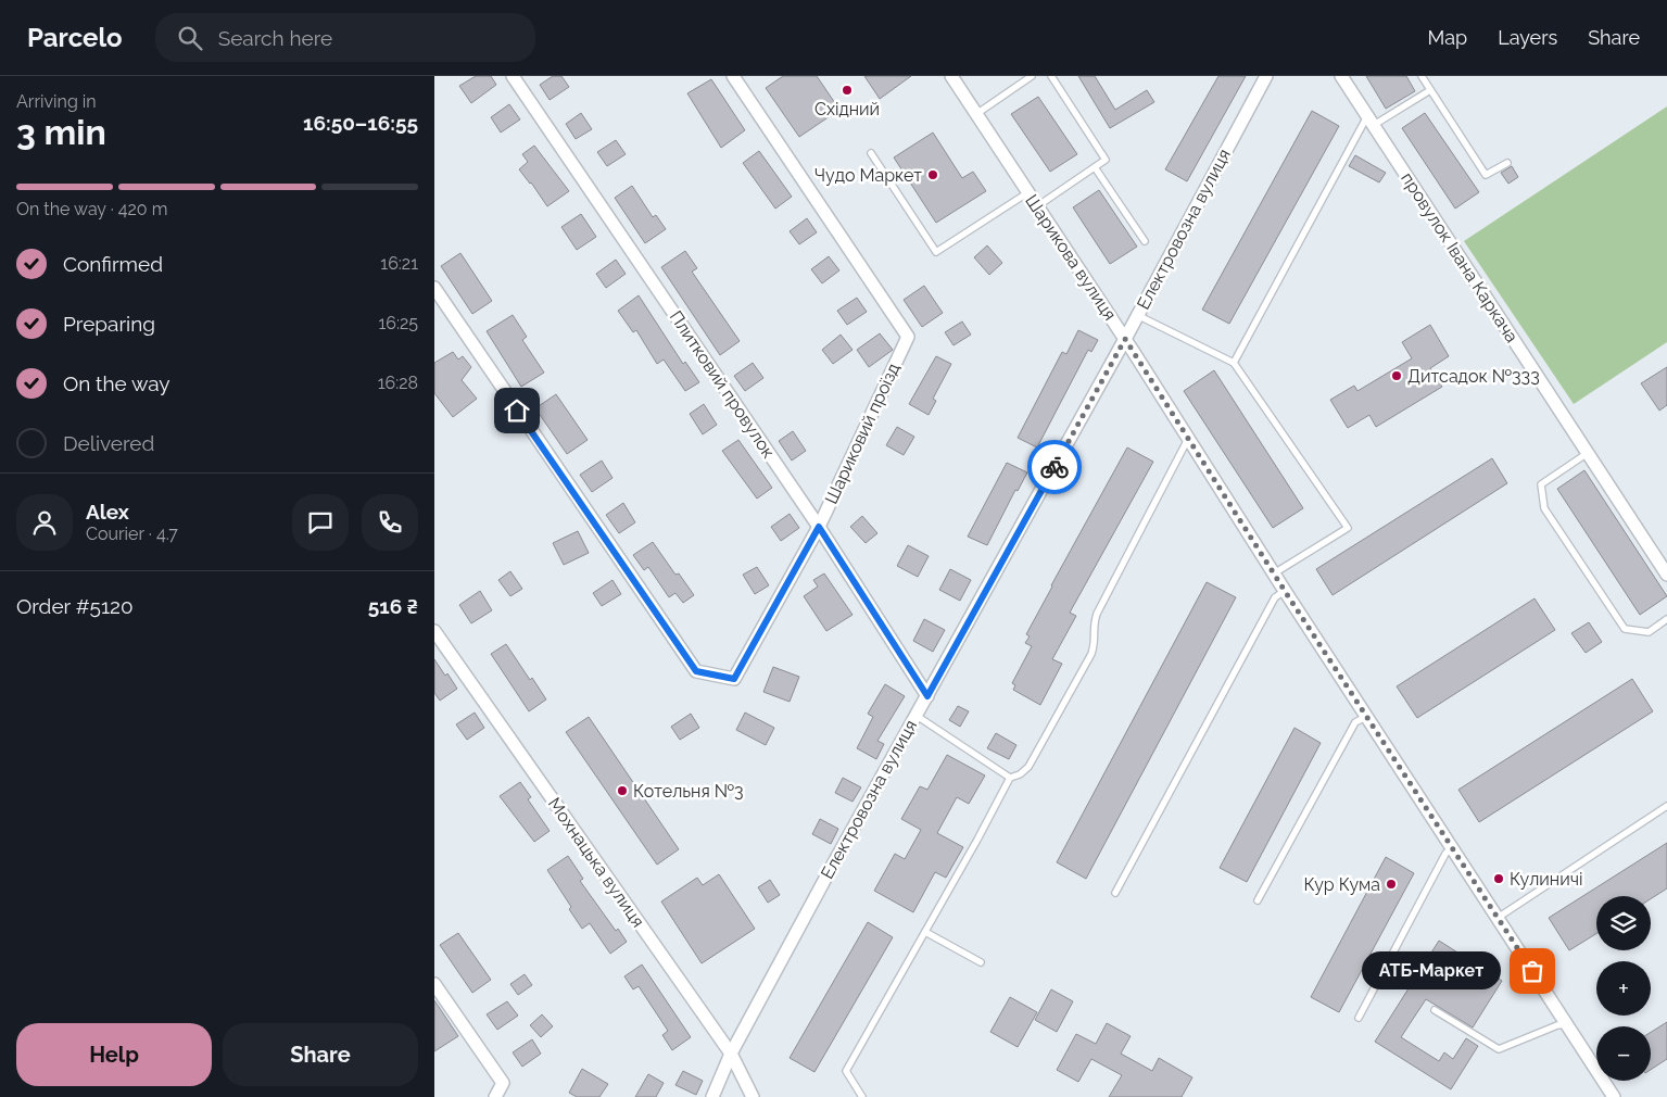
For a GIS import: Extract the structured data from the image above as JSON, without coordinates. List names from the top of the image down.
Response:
{
  "streets": {
    "street": [
      "Електровозна вулиця",
      "Шарикова вулиця",
      "провулок Івана Каркача",
      "Плитковий провулок",
      "Шариковий проїзд",
      "Мохнацька вулиця"
    ]
  },
  "crossings": [
    ["Електровозна вулиця", "Шарикова вулиця"],
    ["Електровозна вулиця", "Плитковий провулок"],
    ["Електровозна вулиця", "Мохнацька вулиця"],
    ["Плитковий провулок", "Шариковий проїзд"]
  ],
  "places": [
    "Східний",
    "Чудо Маркет",
    "Дитсадок №333",
    "Котельня №3",
    "Кулиничі",
    "Кур Кума",
    "АТБ-Маркет"
  ],
  "page": {
    "header": "Parcelo",
    "search": "Search here",
    "nav": ["Map", "Layers", "Share"],
    "heading": ["3 min", "Arriving in", "16:50–16:55"],
    "panel": [
      "Alex",
      "Courier · 4.7",
      "Order #5120",
      "516 ₴"
    ],
    "bar": "On the way · 420 m",
    "list": [
      ["Confirmed", "16:21"],
      ["Preparing", "16:25"],
      ["On the way", "16:28"],
      "Delivered"
    ],
    "map_buttons": ["+", "−"],
    "bubble": "АТБ-Маркет",
    "buttons": ["Help", "Share"]
  }
}
